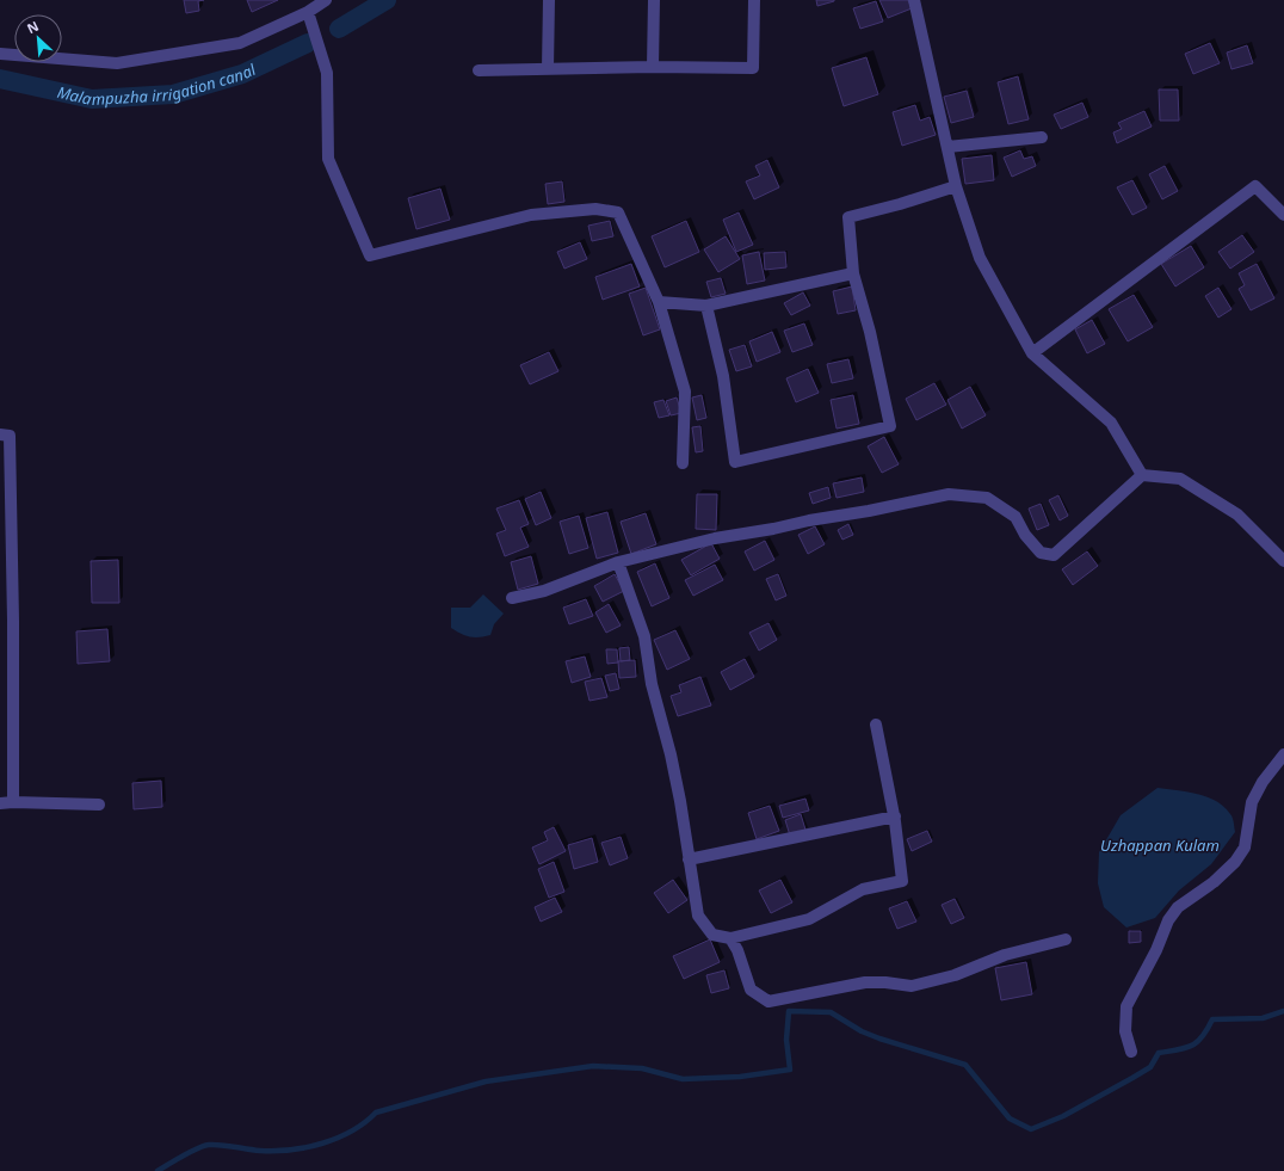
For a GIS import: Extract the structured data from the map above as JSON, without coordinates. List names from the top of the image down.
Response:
{
  "water": ["Malampuzha irrigation canal", "Uzhappan Kulam"],
  "north": "top left"
}
